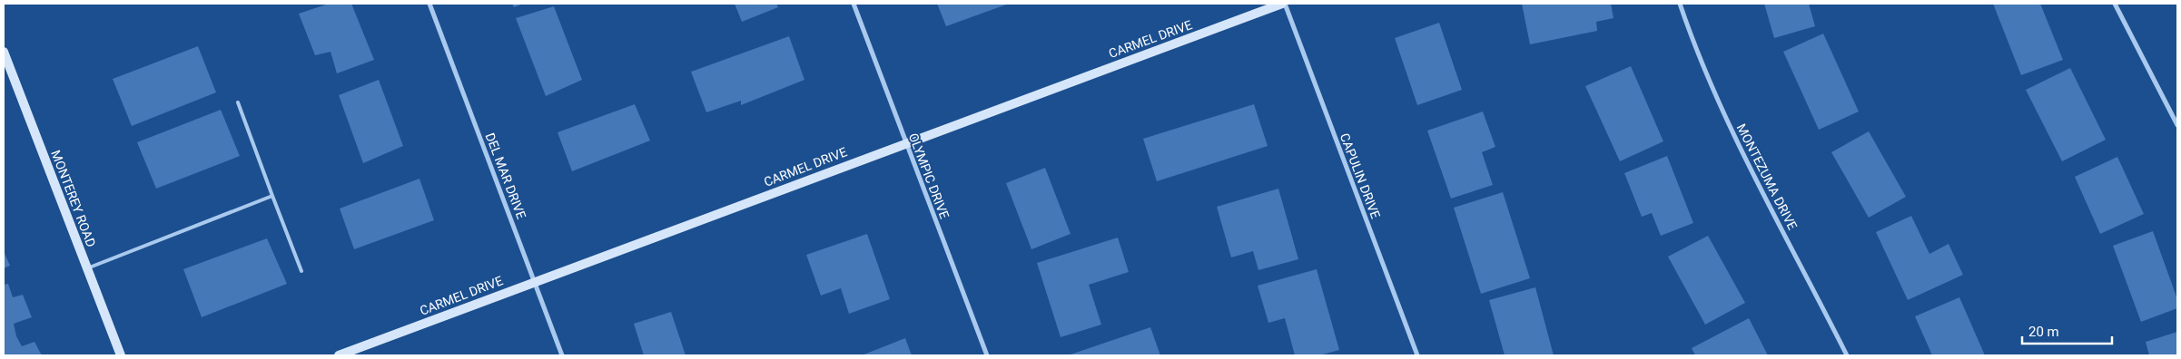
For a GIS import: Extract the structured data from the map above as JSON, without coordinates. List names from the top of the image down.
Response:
{
  "streets": {
    "street": [
      "CARMEL DRIVE",
      "DEL MAR DRIVE",
      "OLYMPIC DRIVE",
      "CAPULIN DRIVE",
      "MONTEZUMA DRIVE",
      "MONTEREY ROAD"
    ]
  },
  "crossings": [
    ["CARMEL DRIVE", "DEL MAR DRIVE"],
    ["CARMEL DRIVE", "OLYMPIC DRIVE"],
    ["CARMEL DRIVE", "CAPULIN DRIVE"]
  ],
  "scale_bar": "20 m"
}
